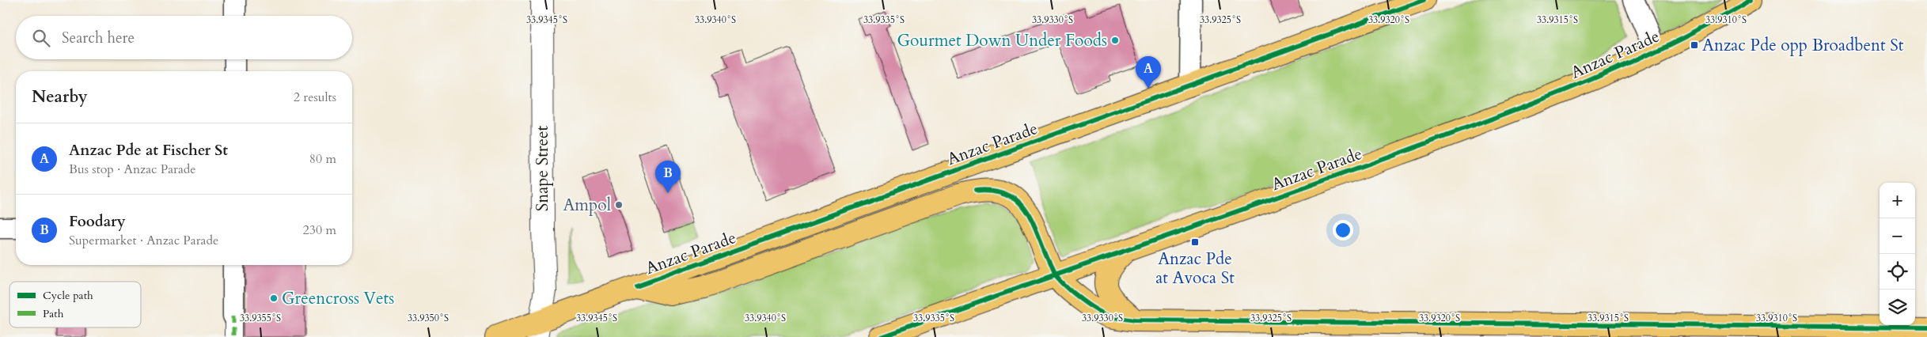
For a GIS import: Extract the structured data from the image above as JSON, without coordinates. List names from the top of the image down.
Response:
{
  "streets": {
    "main road": ["Anzac Parade"],
    "street": ["Snape Street"]
  },
  "crossings": [
    ["Anzac Parade", "Snape Street"]
  ],
  "places": {
    "other": ["Gourmet Down Under Foods", "Ampol", "Greencross Vets"],
    "transit": ["Anzac Pde opp Broadbent St", "Anzac Pde at Avoca St"]
  },
  "legend": ["Cycle path", "Path"],
  "page": {
    "search": "Search here",
    "pins": ["A", "B"],
    "heading": ["Nearby", "2 results"],
    "list": [
      {
        "mark": "A",
        "name": "Anzac Pde at Fischer St",
        "note": "Bus stop · Anzac Parade",
        "value": "80 m"
      },
      {
        "mark": "B",
        "name": "Foodary",
        "note": "Supermarket · Anzac Parade",
        "value": "230 m"
      }
    ],
    "map_buttons": ["+", "−"]
  },
  "coordinates": [
    "33.9325°S",
    "33.9345°S",
    "33.9340°S",
    "33.9335°S",
    "33.9330°S",
    "33.9320°S",
    "33.9315°S",
    "33.9310°S",
    "33.9355°S",
    "33.9350°S"
  ]
}
